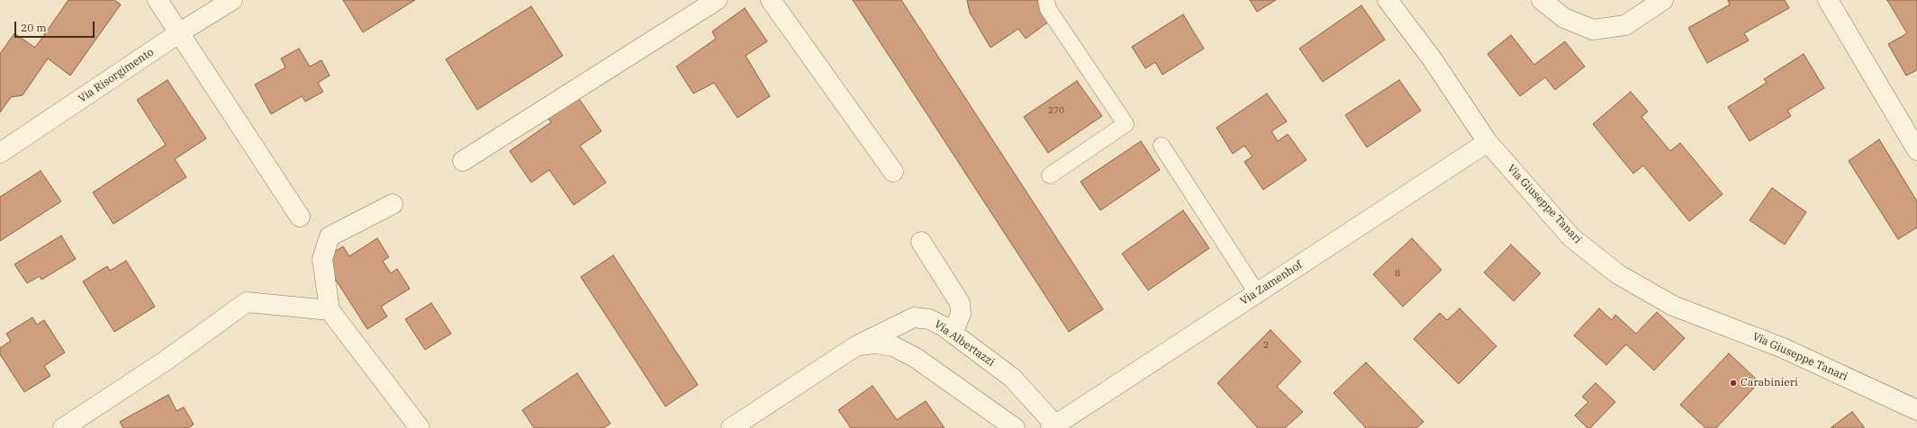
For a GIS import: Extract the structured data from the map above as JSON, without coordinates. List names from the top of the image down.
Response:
{
  "streets": {
    "street": [
      "Via Risorgimento",
      "Via Giuseppe Tanari",
      "Via Zamenhof",
      "Via Albertazzi"
    ]
  },
  "crossings": [
    ["Via Giuseppe Tanari", "Via Zamenhof"],
    ["Via Zamenhof", "Via Albertazzi"]
  ],
  "places": ["Carabinieri"],
  "house_numbers": ["270", "8", "2"],
  "scale_bar": "20 m"
}
